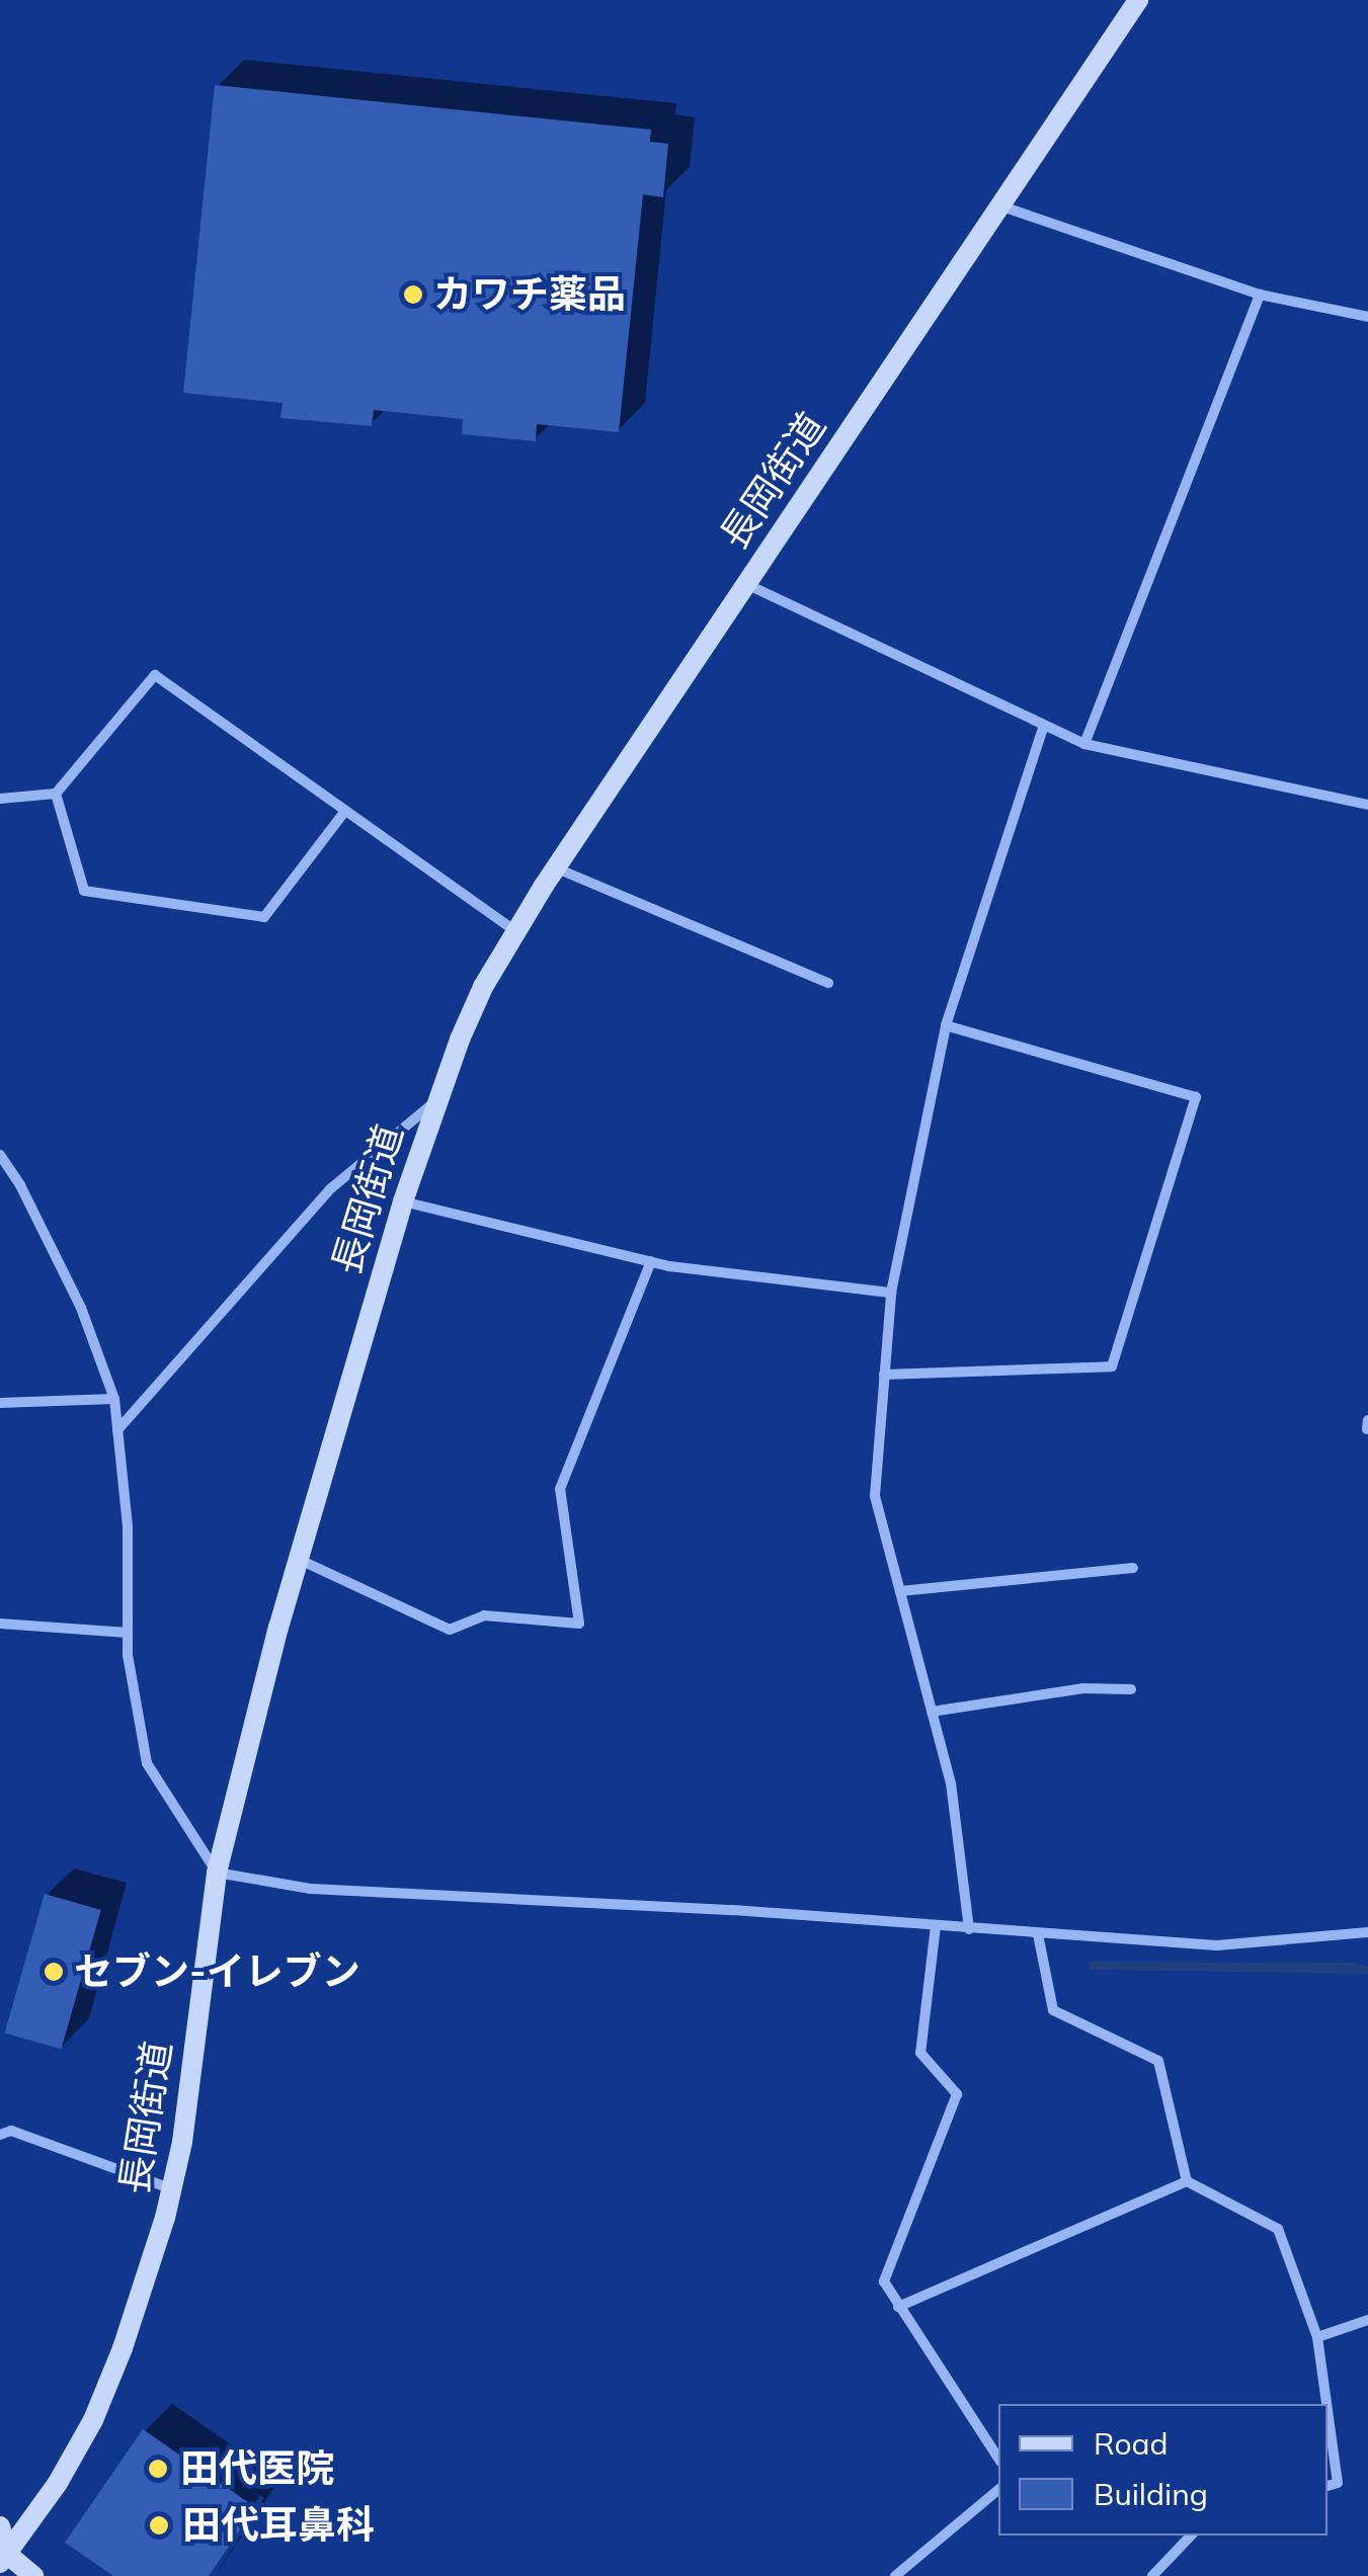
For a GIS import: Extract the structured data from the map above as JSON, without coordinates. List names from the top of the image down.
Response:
{
  "streets": {
    "street": ["長岡街道"]
  },
  "places": [
    "カワチ薬品",
    "セブン-イレブン",
    "田代医院",
    "田代耳鼻科"
  ],
  "legend": ["Road", "Building"]
}
